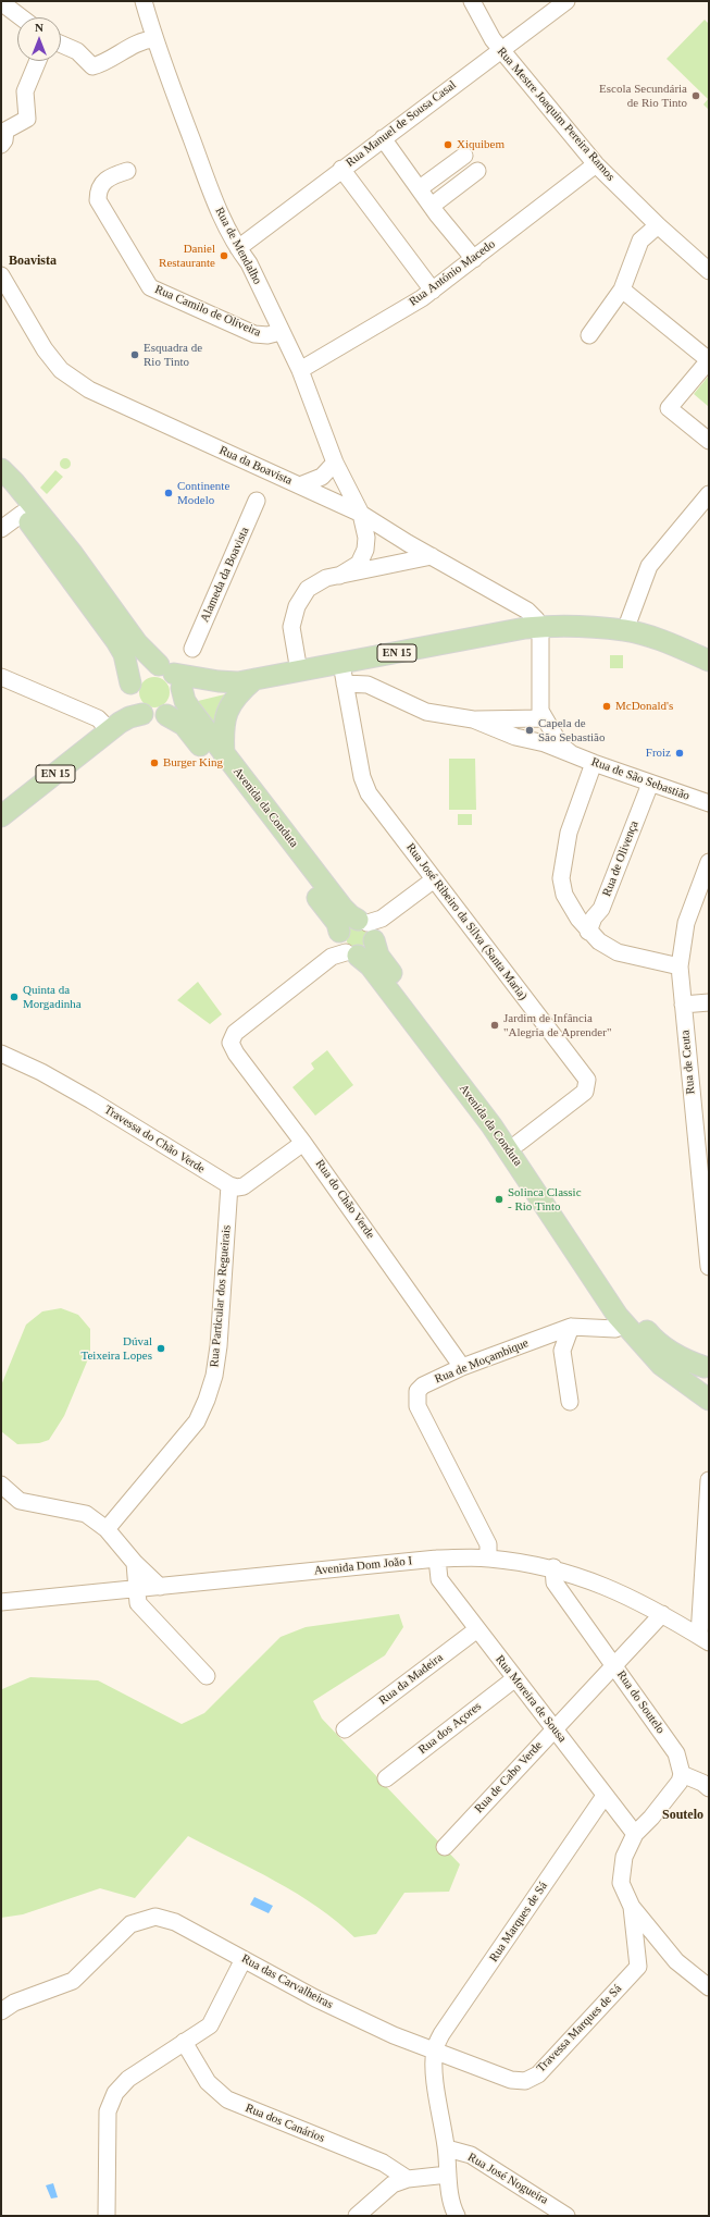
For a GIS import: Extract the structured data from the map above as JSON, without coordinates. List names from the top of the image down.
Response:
{
  "streets": {
    "main road": ["EN 15", "Avenida da Conduta"],
    "street": [
      "Rua Mestre Joaquim Pereira Ramos",
      "Rua Manuel de Sousa Casal",
      "Rua de Mendalho",
      "Rua António Macedo",
      "Rua Camilo de Oliveira",
      "Rua da Boavista",
      "Alameda da Boavista",
      "Rua de São Sebastião",
      "Rua de Olivença",
      "Rua José Ribeiro da Silva (Santa Maria)",
      "Rua de Ceuta",
      "Travessa do Chão Verde",
      "Rua do Chão Verde",
      "Rua Particular dos Regueirais",
      "Rua de Moçambique",
      "Avenida Dom João I",
      "Rua da Madeira",
      "Rua Moreira de Sousa",
      "Rua do Soutelo",
      "Rua dos Açores",
      "Rua de Cabo Verde",
      "Rua Marques de Sá",
      "Rua das Carvalheiras",
      "Travessa Marques de Sá",
      "Rua dos Canários",
      "Rua José Nogueira"
    ]
  },
  "crossings": [
    ["Rua Mestre Joaquim Pereira Ramos", "Rua Manuel de Sousa Casal"],
    ["Rua Mestre Joaquim Pereira Ramos", "Rua António Macedo"],
    ["Rua Manuel de Sousa Casal", "Rua de Mendalho"],
    ["Rua de Mendalho", "Rua António Macedo"],
    ["Rua de Mendalho", "Rua Camilo de Oliveira"],
    ["Rua de Mendalho", "Rua da Boavista"],
    ["Rua da Boavista", "EN 15"],
    ["EN 15", "Rua de São Sebastião"],
    ["EN 15", "Avenida da Conduta"],
    ["EN 15", "Rua José Ribeiro da Silva (Santa Maria)"],
    ["Rua de São Sebastião", "Rua de Olivença"],
    ["Rua de São Sebastião", "Rua José Ribeiro da Silva (Santa Maria)"],
    ["Avenida da Conduta", "Rua José Ribeiro da Silva (Santa Maria)"],
    ["Avenida da Conduta", "Rua do Chão Verde"],
    ["Avenida da Conduta", "Rua de Moçambique"],
    ["Travessa do Chão Verde", "Rua Particular dos Regueirais"],
    ["Rua do Chão Verde", "Rua de Moçambique"],
    ["Rua de Moçambique", "Avenida Dom João I"],
    ["Avenida Dom João I", "Rua Moreira de Sousa"],
    ["Avenida Dom João I", "Rua do Soutelo"],
    ["Avenida Dom João I", "Rua de Cabo Verde"],
    ["Rua da Madeira", "Rua Moreira de Sousa"],
    ["Rua Moreira de Sousa", "Rua dos Açores"],
    ["Rua Moreira de Sousa", "Rua de Cabo Verde"],
    ["Rua Moreira de Sousa", "Rua Marques de Sá"],
    ["Rua do Soutelo", "Rua de Cabo Verde"],
    ["Rua Marques de Sá", "Rua das Carvalheiras"],
    ["Rua Marques de Sá", "Travessa Marques de Sá"],
    ["Rua das Carvalheiras", "Travessa Marques de Sá"]
  ],
  "districts": ["Boavista", "Soutelo"],
  "places": [
    "Escola Secundária de Rio Tinto",
    "Xiquibem",
    "Daniel Restaurante",
    "Esquadra de Rio Tinto",
    "Continente Modelo",
    "McDonald's",
    "Capela de São Sebastião",
    "Froiz",
    "Burger King",
    "Quinta da Morgadinha",
    "Jardim de Infância \"Alegria de Aprender\"",
    "Solinca Classic - Rio Tinto",
    "Dúval Teixeira Lopes"
  ],
  "north": "top"
}
